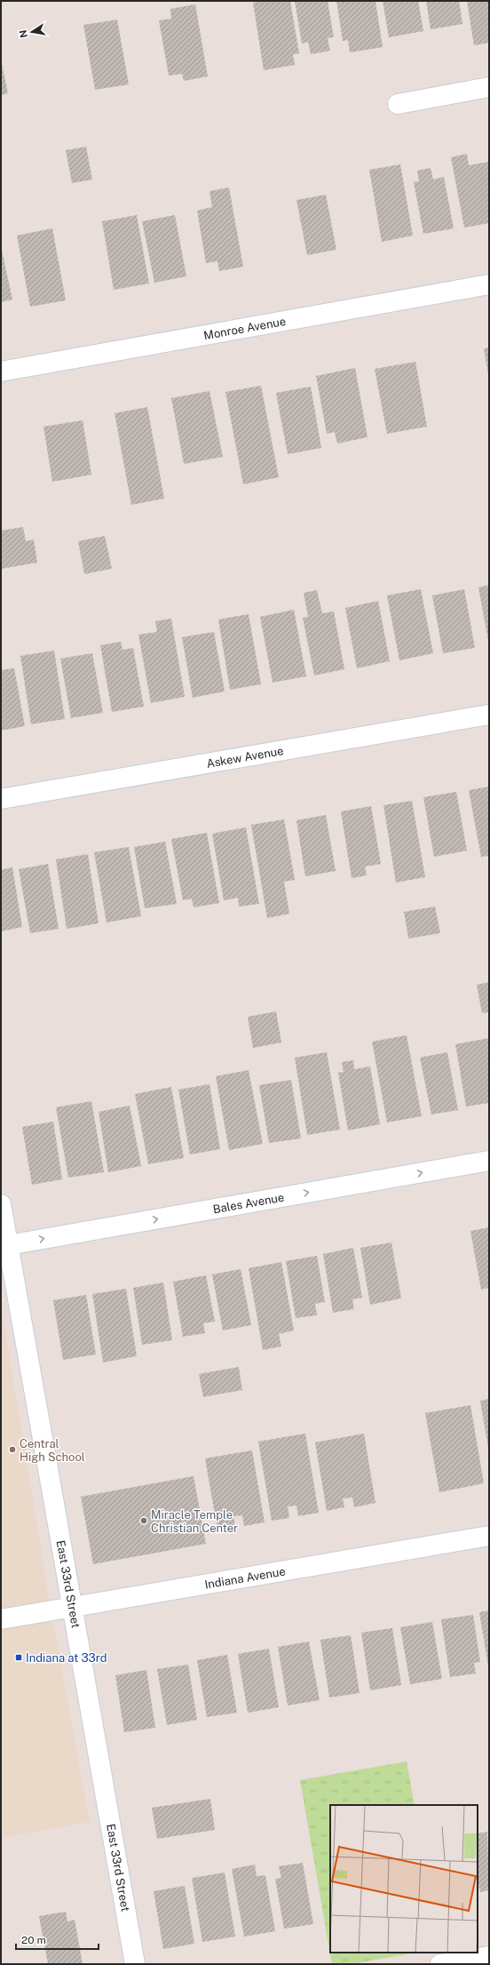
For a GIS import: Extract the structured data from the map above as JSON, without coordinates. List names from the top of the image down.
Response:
{
  "streets": {
    "street": [
      "Monroe Avenue",
      "Askew Avenue",
      "Bales Avenue",
      "Indiana Avenue",
      "East 33rd Street"
    ]
  },
  "crossings": [
    ["Bales Avenue", "East 33rd Street"],
    ["Indiana Avenue", "East 33rd Street"]
  ],
  "one_way": ["Bales Avenue"],
  "places": {
    "other": ["Central High School", "Miracle Temple Christian Center"],
    "transit": ["Indiana at 33rd"]
  },
  "scale_bar": "20 m",
  "north": "left"
}
